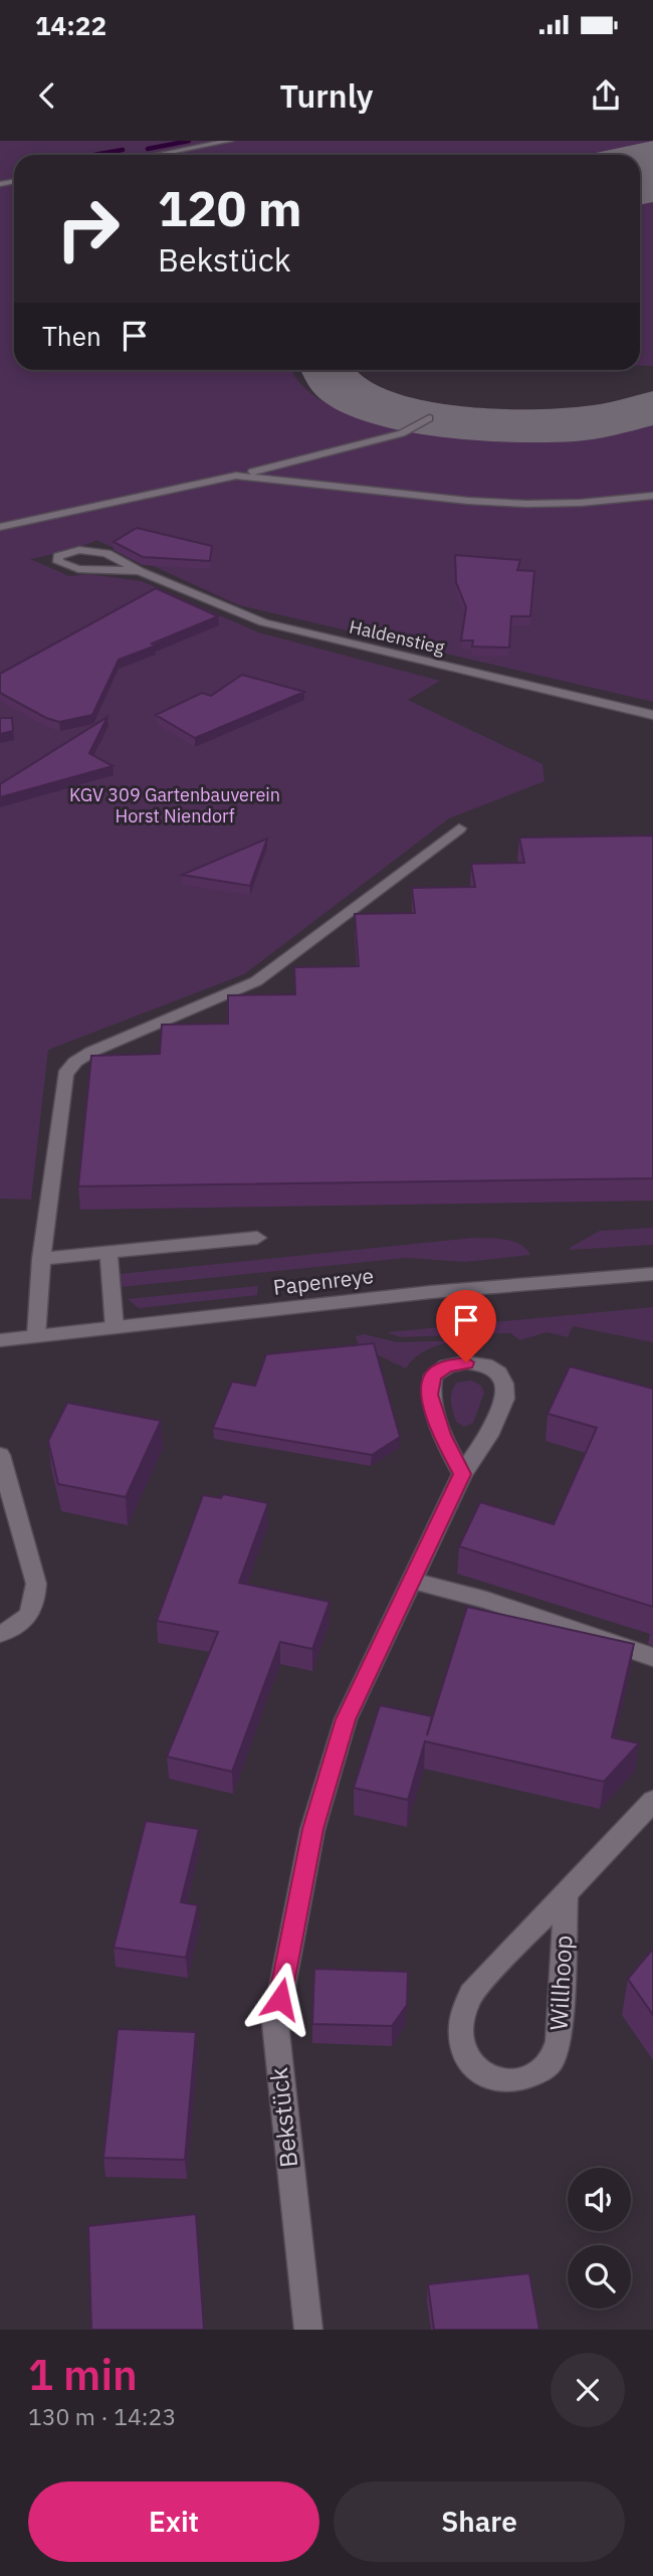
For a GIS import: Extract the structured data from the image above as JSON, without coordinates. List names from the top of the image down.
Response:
{
  "streets": {
    "street": [
      "Haldenstieg",
      "Papenreye",
      "Willhoop",
      "Bekstück"
    ]
  },
  "parks": ["KGV 309 Gartenbauverein Horst Niendorf"],
  "page": {
    "status": "14:22",
    "header": "Turnly",
    "turn": ["120 m", "Bekstück"],
    "then": "Then",
    "heading": ["1 min", "130 m · 14:23"],
    "buttons": ["Exit", "Share"]
  }
}
